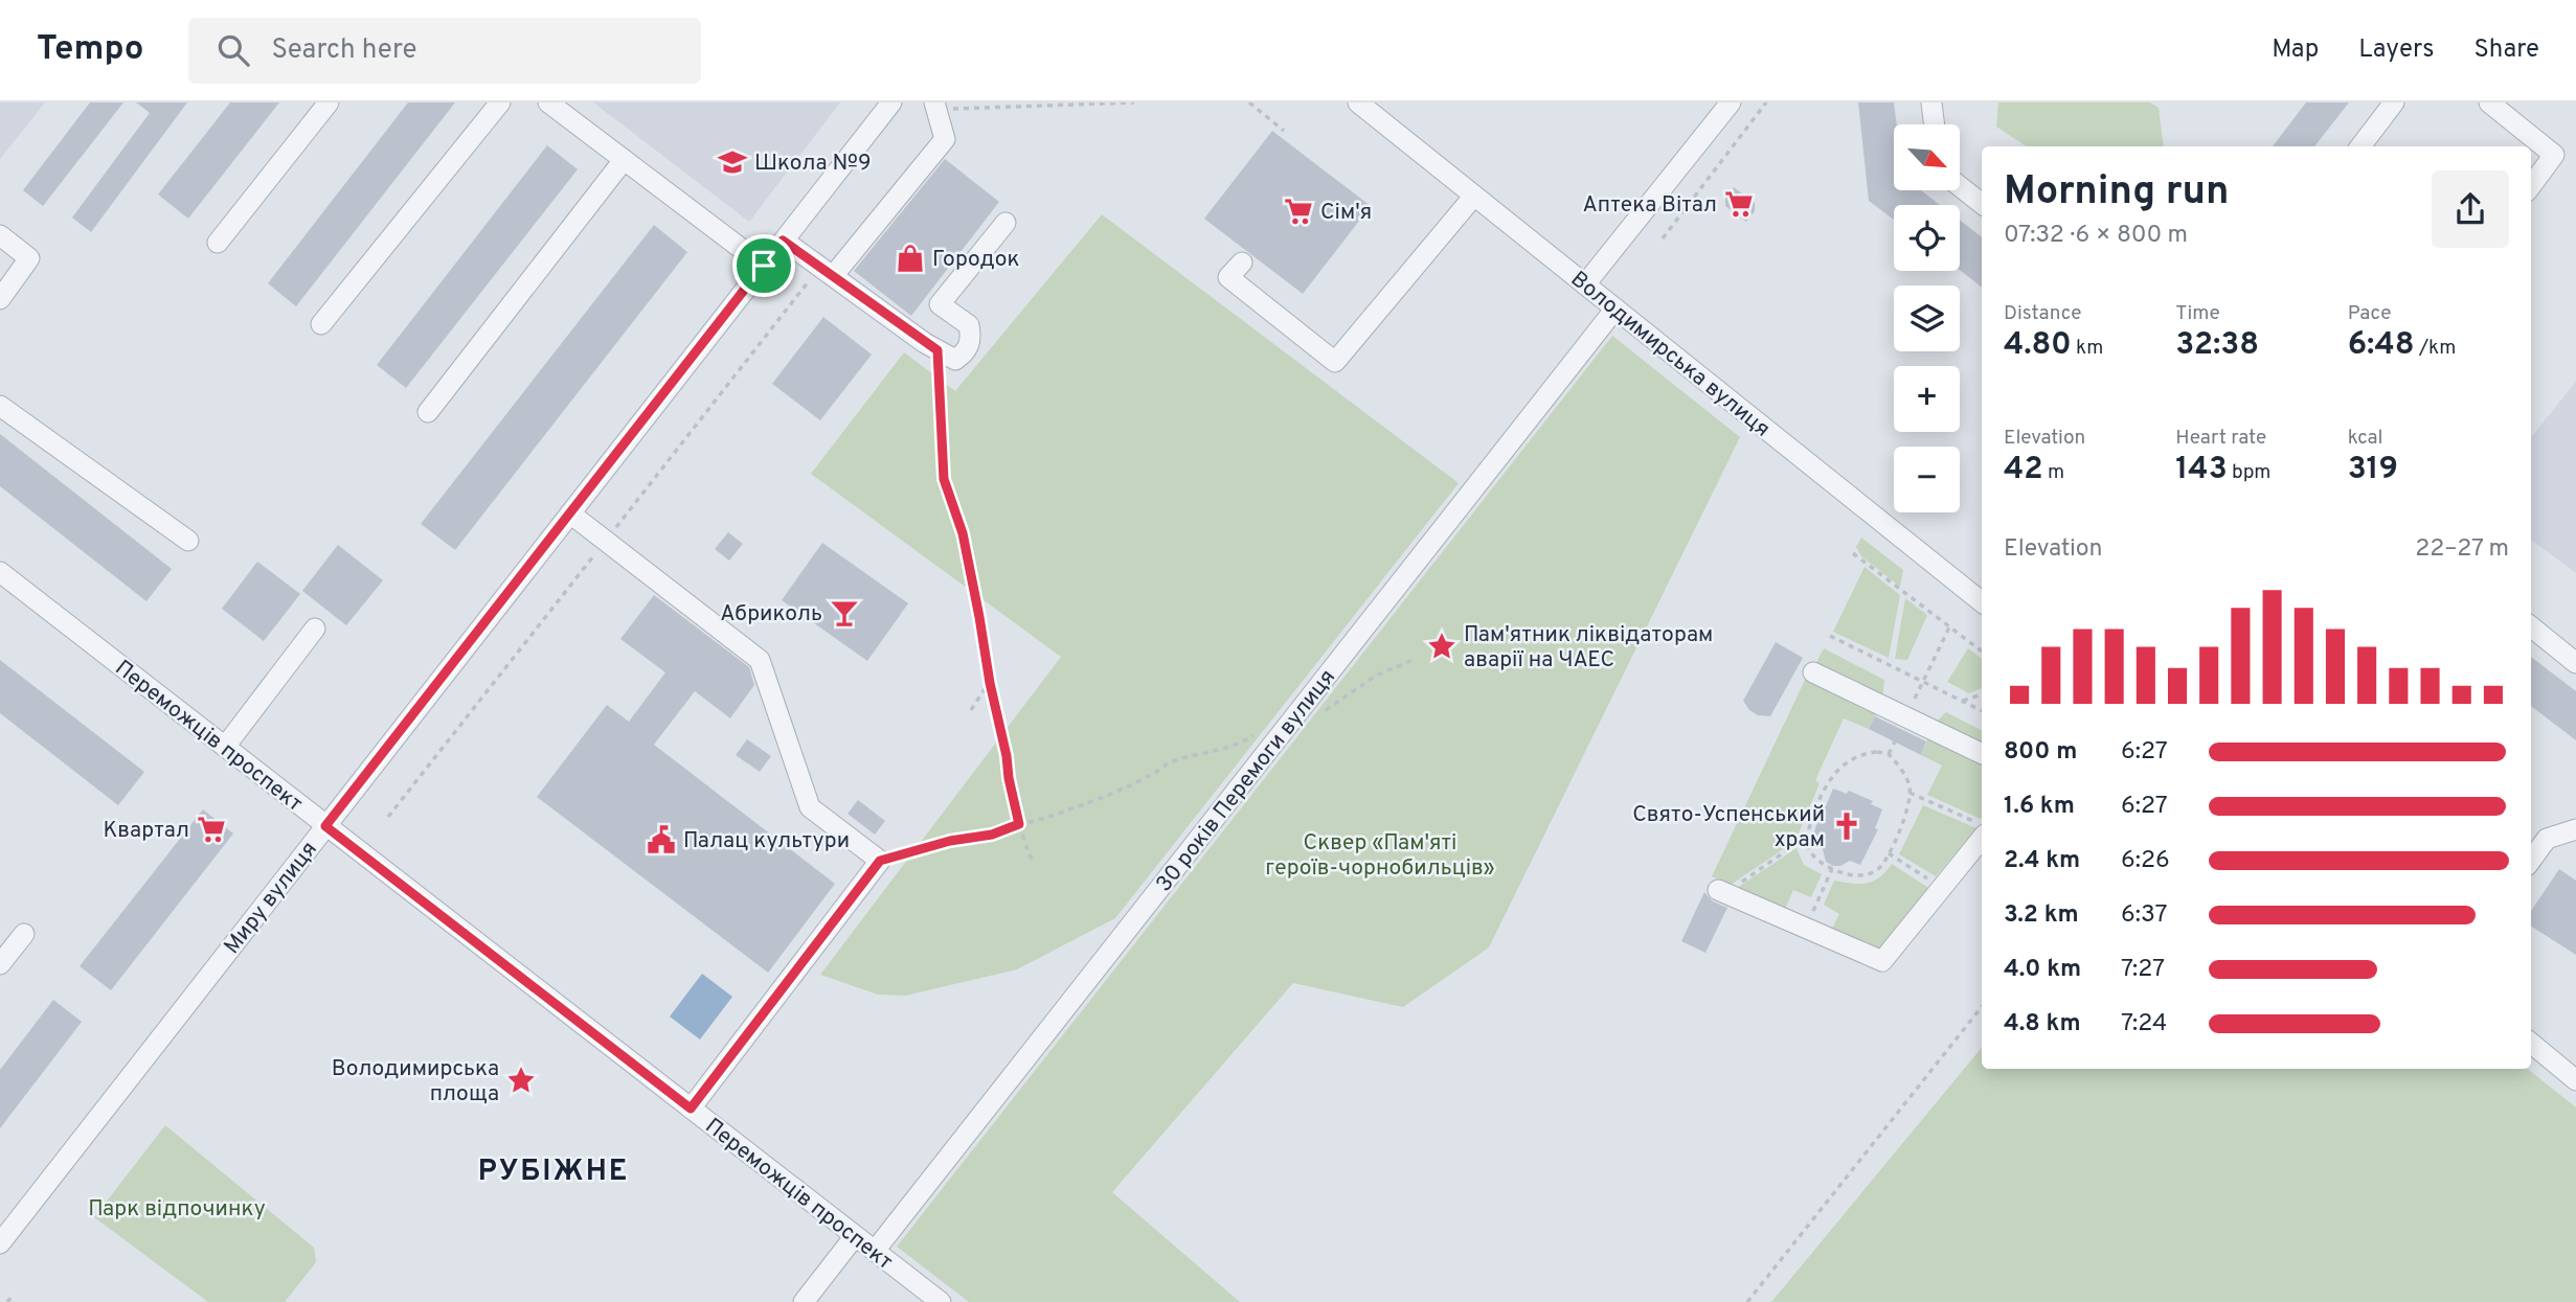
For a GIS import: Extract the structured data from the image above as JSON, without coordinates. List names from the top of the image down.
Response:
{
  "streets": {
    "street": [
      "Володимирська вулиця",
      "Переможців проспект",
      "30 років Перемоги вулиця",
      "Миру вулиця"
    ]
  },
  "crossings": [
    ["Володимирська вулиця", "30 років Перемоги вулиця"],
    ["Переможців проспект", "30 років Перемоги вулиця"],
    ["Переможців проспект", "Миру вулиця"]
  ],
  "districts": ["РУБІЖНЕ"],
  "parks": ["Сквер «Пам'яті героїв-чорнобильців»", "Парк відпочинку"],
  "places": {
    "school or university": ["Школа №9"],
    "supermarket": ["Аптека Вітал", "Сім'я", "Квартал"],
    "shop": ["Городок"],
    "bar": ["Абриколь"],
    "place": ["Пам'ятник ліквідаторам аварії на ЧАЕС", "Володимирська площа"],
    "church": ["Свято-Успенський храм"],
    "public building": ["Палац культури"]
  },
  "north": "bottom right",
  "page": {
    "header": "Tempo",
    "search": "Search here",
    "nav": ["Map", "Layers", "Share"],
    "map_buttons": ["+", "−"],
    "heading": ["Morning run", "07:32 · 6 × 800 m"],
    "stats": [
      ["Distance", "4.80 km"],
      ["Time", "32:38"],
      ["Pace", "6:48 /km"],
      ["Elevation", "42 m"],
      ["Heart rate", "143 bpm"],
      ["kcal", "319"]
    ],
    "chart": ["Elevation", "22–27 m"],
    "list": [
      {
        "name": "800 m",
        "note": "6:27"
      },
      {
        "name": "1.6 km",
        "note": "6:27"
      },
      {
        "name": "2.4 km",
        "note": "6:26"
      },
      {
        "name": "3.2 km",
        "note": "6:37"
      },
      {
        "name": "4.0 km",
        "note": "7:27"
      },
      {
        "name": "4.8 km",
        "note": "7:24"
      }
    ]
  }
}
